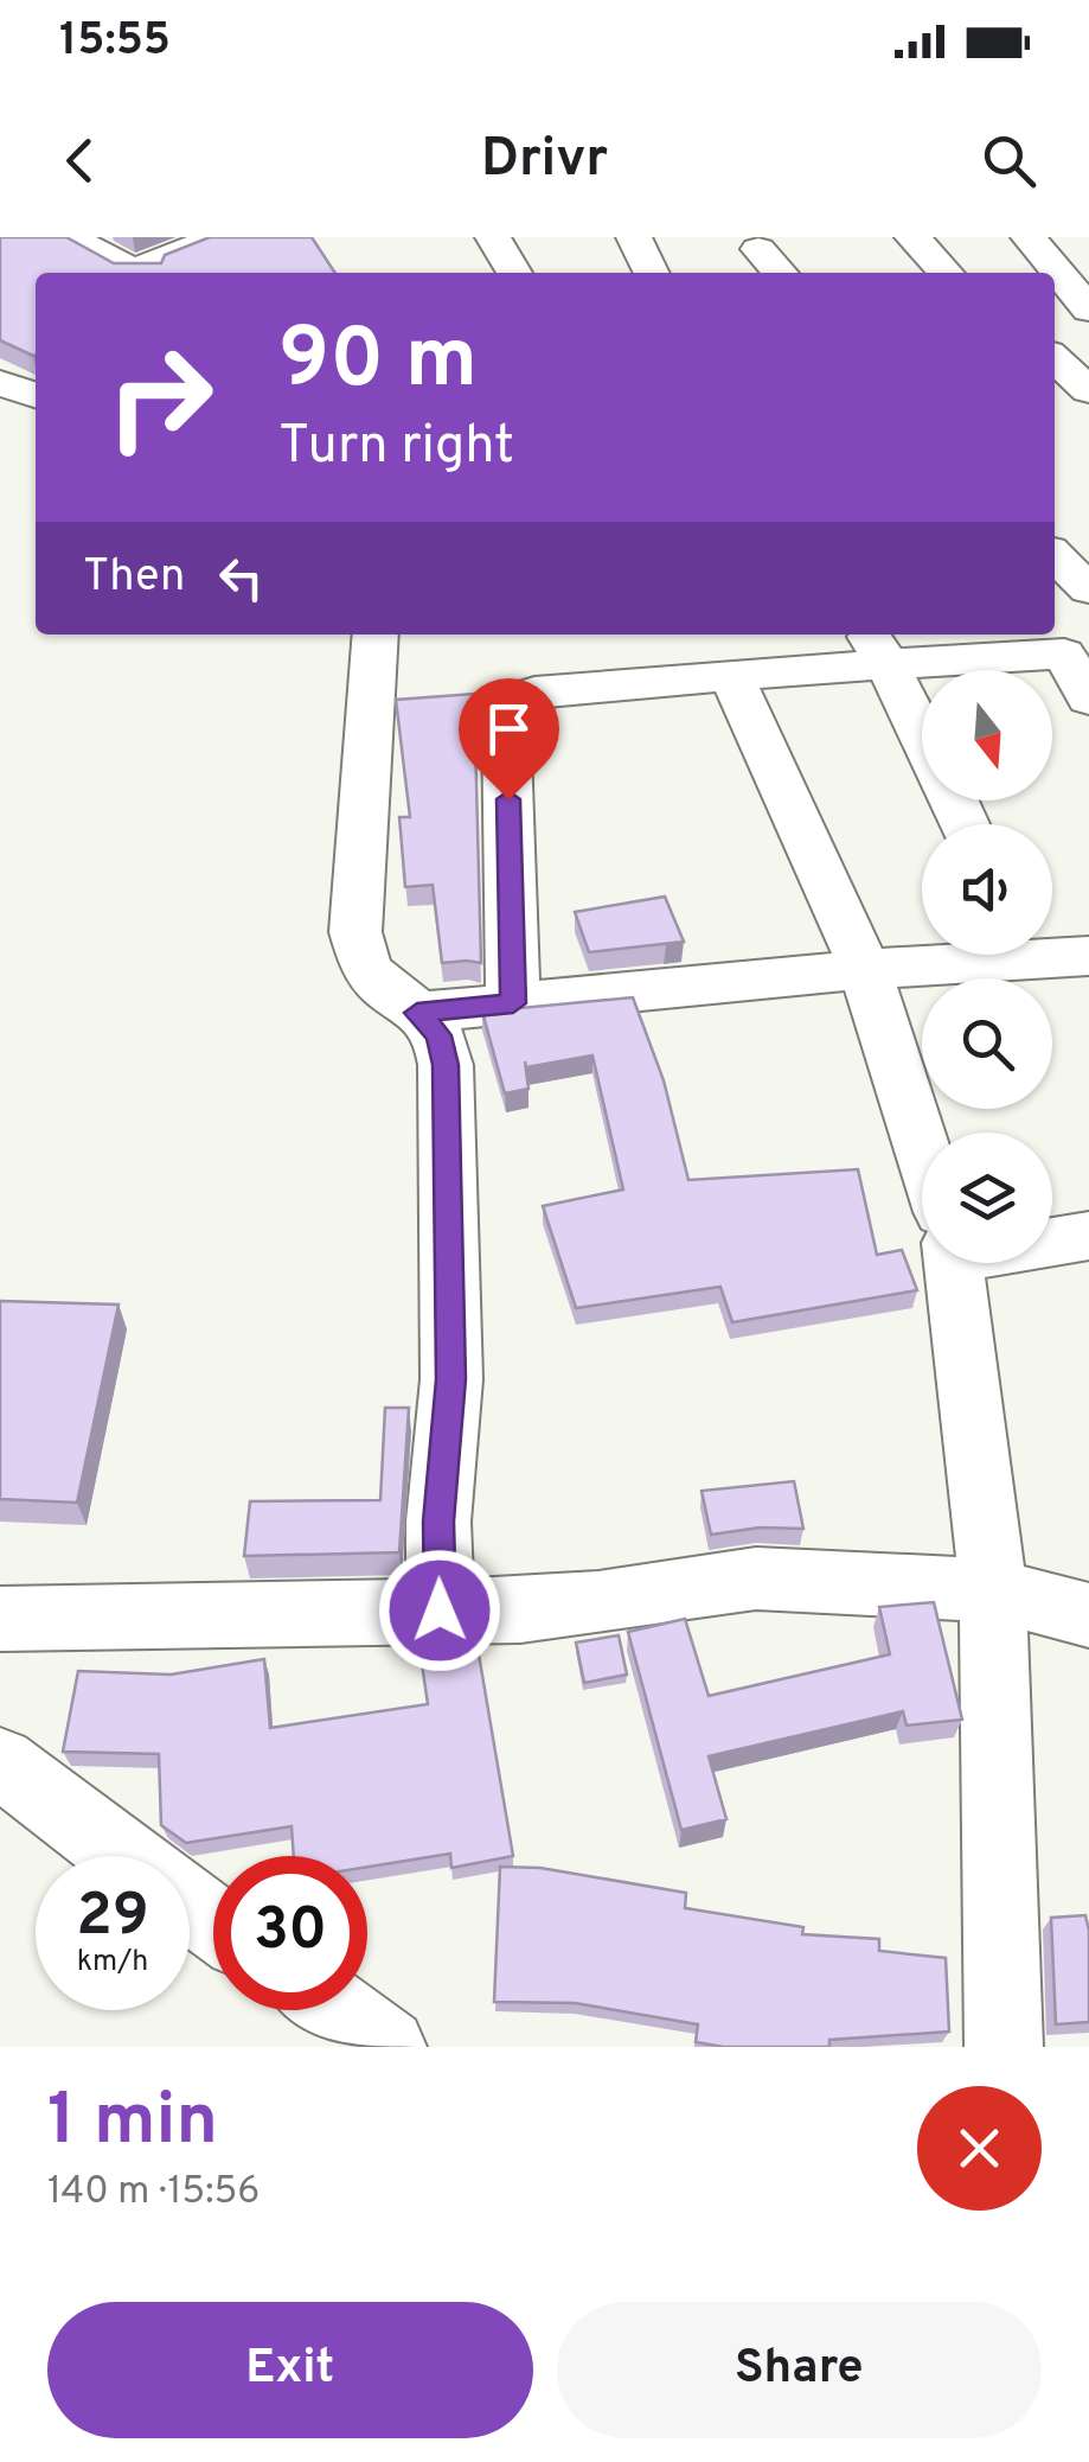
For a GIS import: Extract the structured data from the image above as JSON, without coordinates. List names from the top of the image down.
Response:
{
  "north": "bottom",
  "page": {
    "status": "15:55",
    "header": "Drivr",
    "turn": ["90 m", "Turn right"],
    "then": "Then",
    "speed": "29 km/h",
    "limit": "30",
    "heading": ["1 min", "140 m · 15:56"],
    "buttons": ["Exit", "Share"]
  }
}
